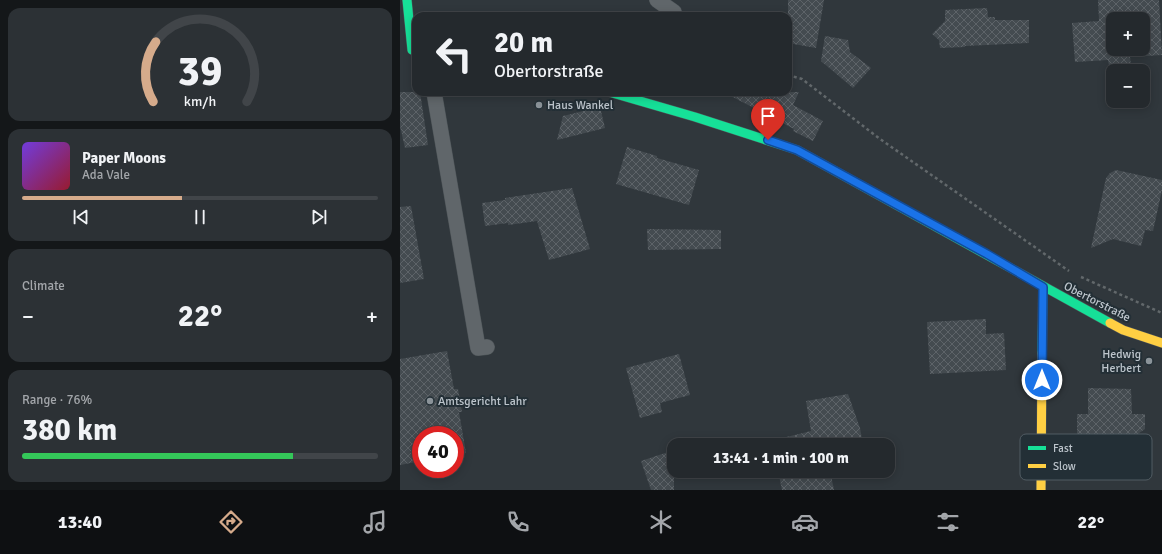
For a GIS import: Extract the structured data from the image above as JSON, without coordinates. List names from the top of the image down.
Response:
{
  "streets": {
    "street": ["Obertorstraße"]
  },
  "places": ["Haus Wankel", "Hedwig Herbert", "Amtsgericht Lahr"],
  "legend": ["Fast", "Slow"],
  "page": {
    "map_buttons": ["+", "−"],
    "turn": ["20 m", "Obertorstraße"],
    "song": ["Paper Moons", "Ada Vale"],
    "tile": [
      "Climate",
      ["Range · 76%", "380 km"]
    ],
    "heat": ["−", "22°", "+"],
    "limit": "40",
    "trip": "13:41 · 1 min · 100 m",
    "tabs": ["13:40", "22°"],
    "gauge": ["39", "km/h"]
  }
}
